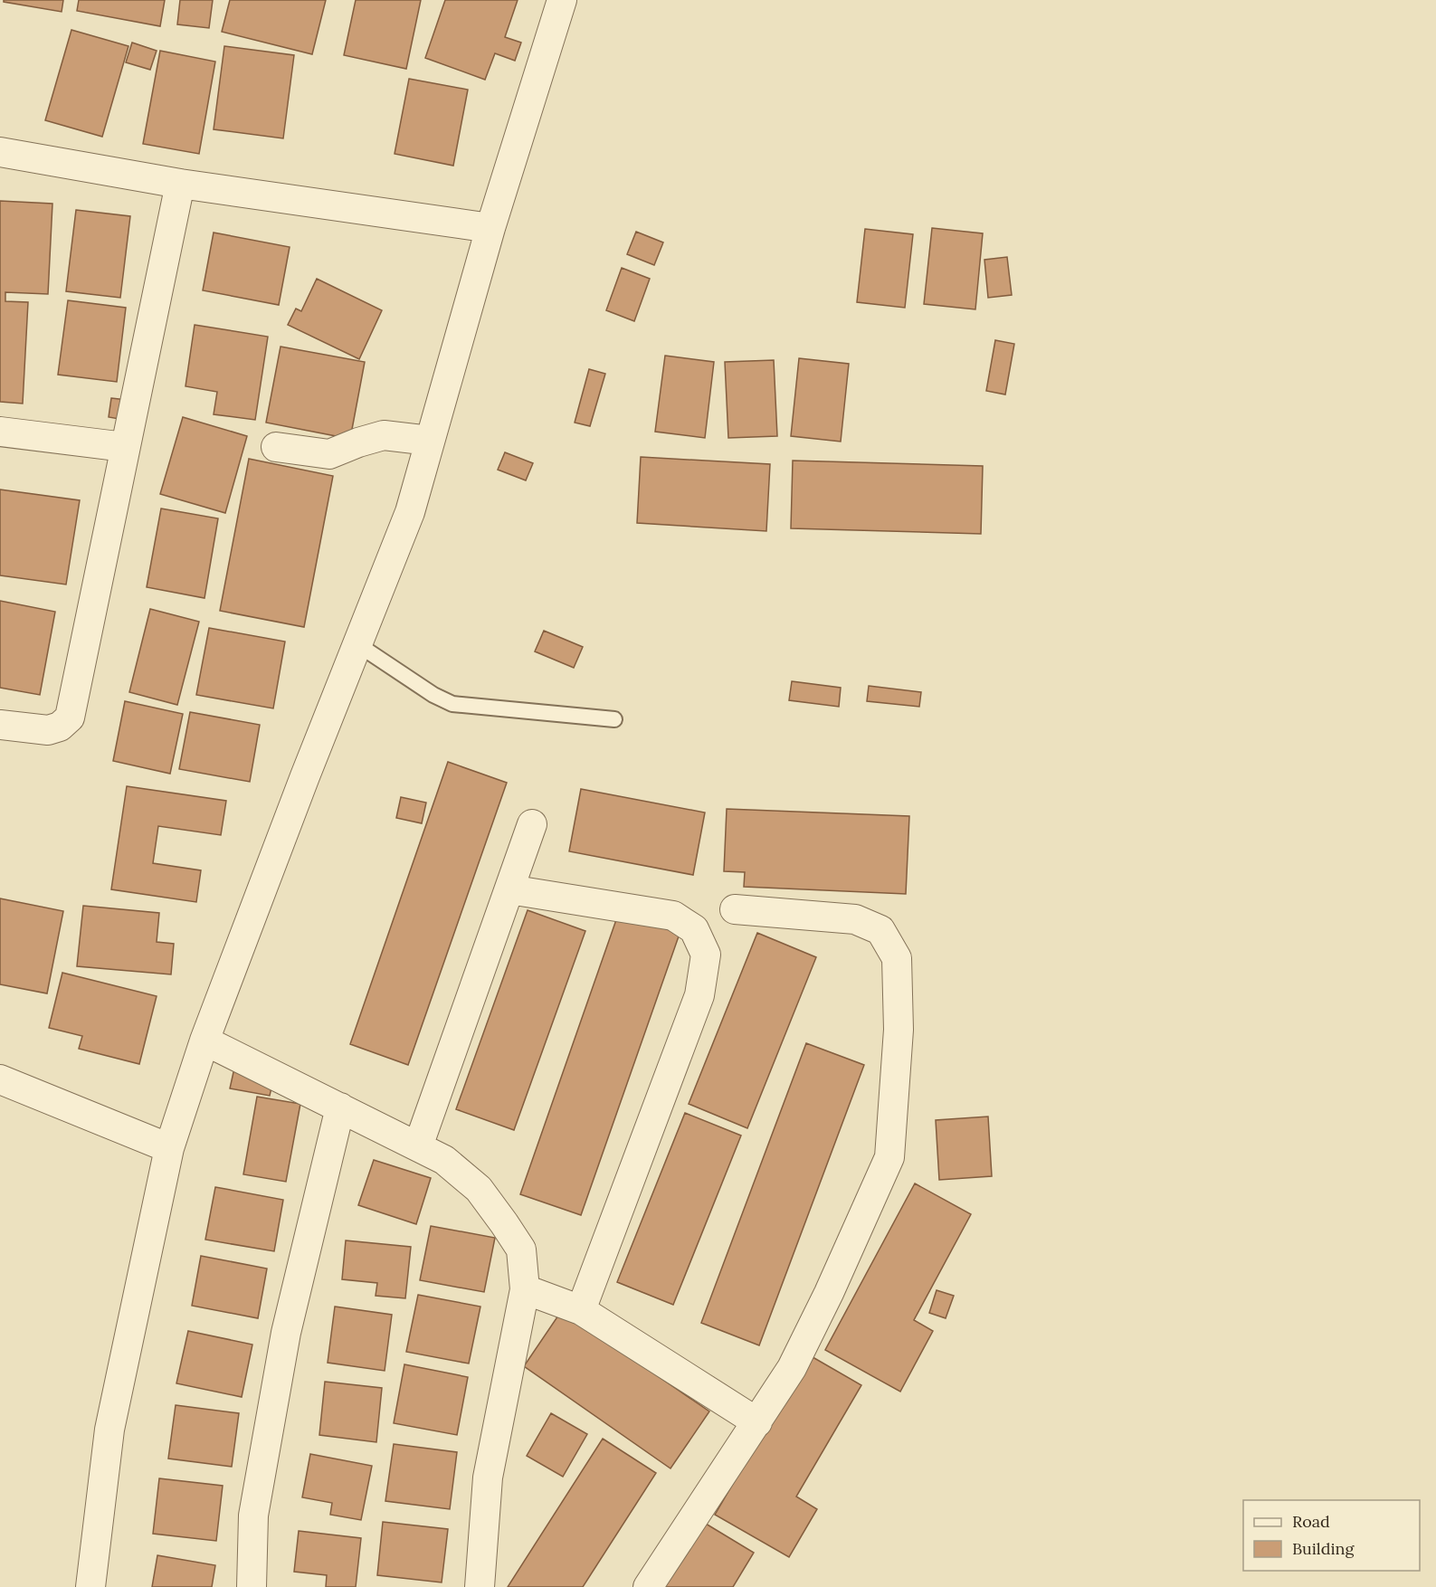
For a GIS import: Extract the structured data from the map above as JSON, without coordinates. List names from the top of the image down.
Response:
{
  "legend": ["Road", "Building"]
}
